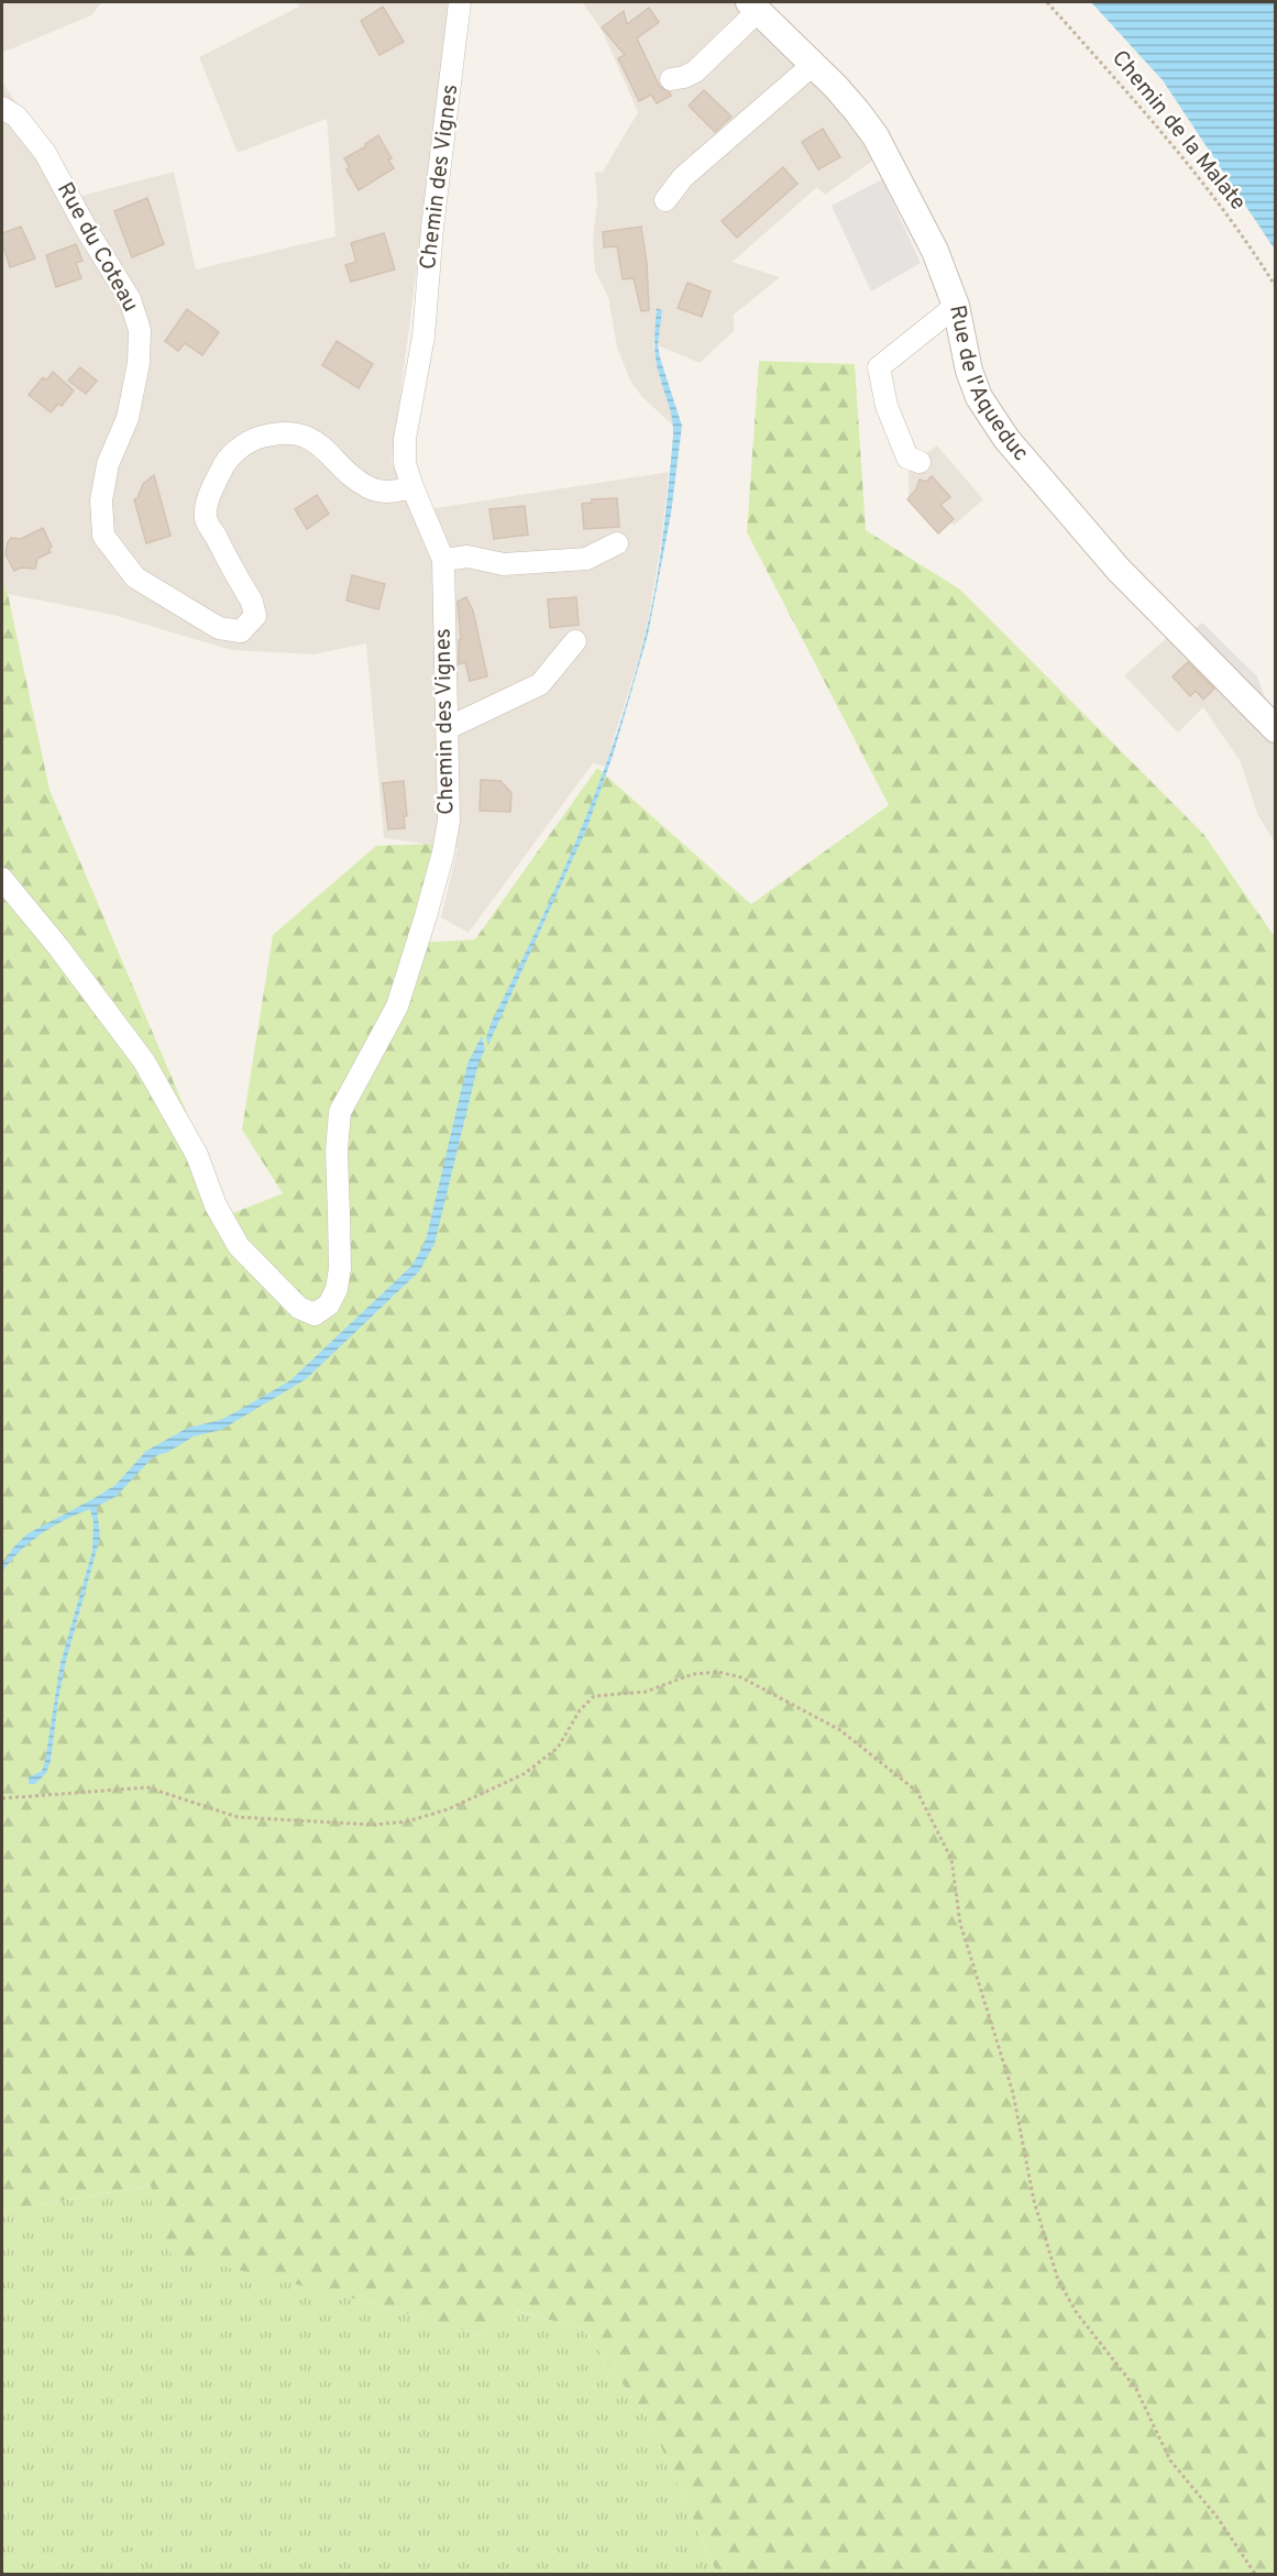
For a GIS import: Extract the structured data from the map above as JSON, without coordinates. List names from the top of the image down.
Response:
{
  "streets": {
    "street": ["Chemin des Vignes", "Rue du Coteau", "Rue de l'Aqueduc"],
    "path": ["Chemin de la Malate"]
  },
  "crossings": [
    ["Chemin des Vignes", "Rue du Coteau"]
  ]
}
